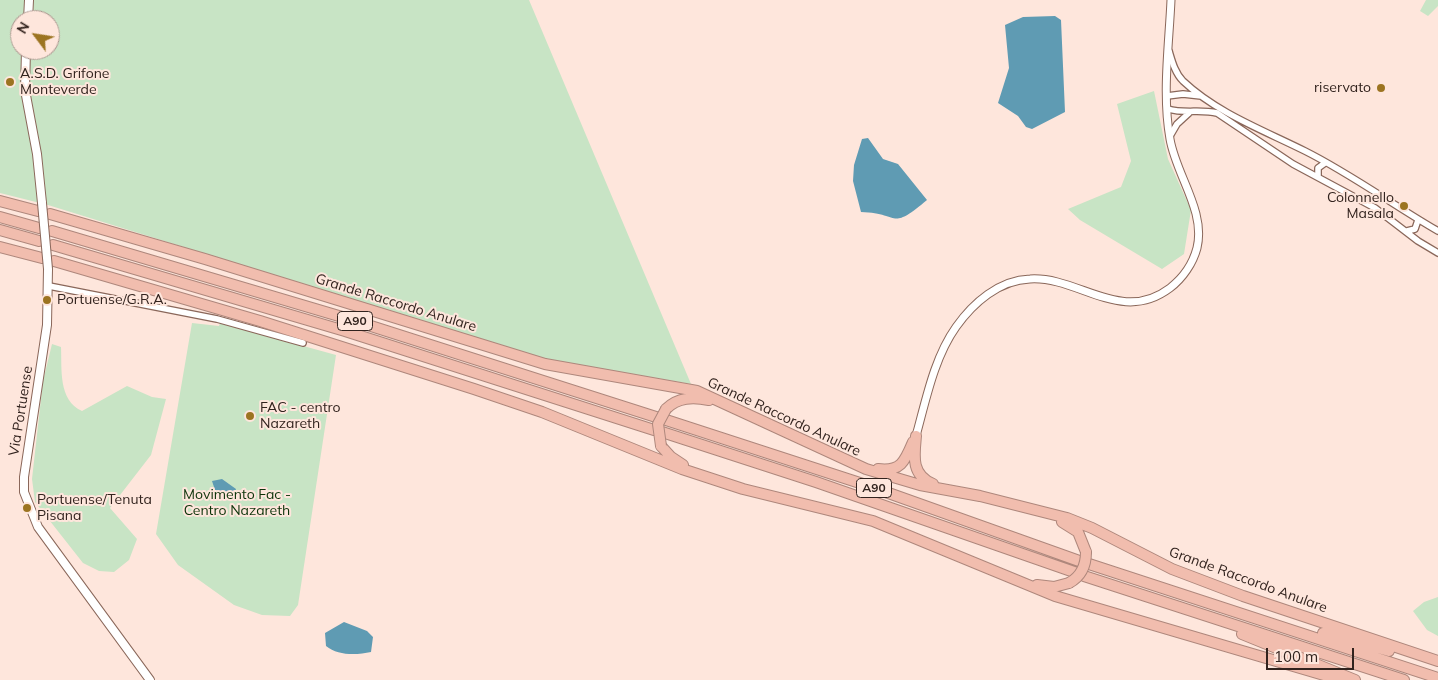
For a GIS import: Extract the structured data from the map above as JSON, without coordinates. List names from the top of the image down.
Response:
{
  "streets": {
    "highway": ["Grande Raccordo Anulare", "A90"],
    "main road": ["Via Portuense"]
  },
  "parks": ["Movimento Fac - Centro Nazareth"],
  "places": [
    "A.S.D. Grifone Monteverde",
    "riservato",
    "Colonnello Masala",
    "Portuense/G.R.A.",
    "FAC - centro Nazareth",
    "Portuense/Tenuta Pisana"
  ],
  "scale_bar": "100 m",
  "north": "top left"
}
